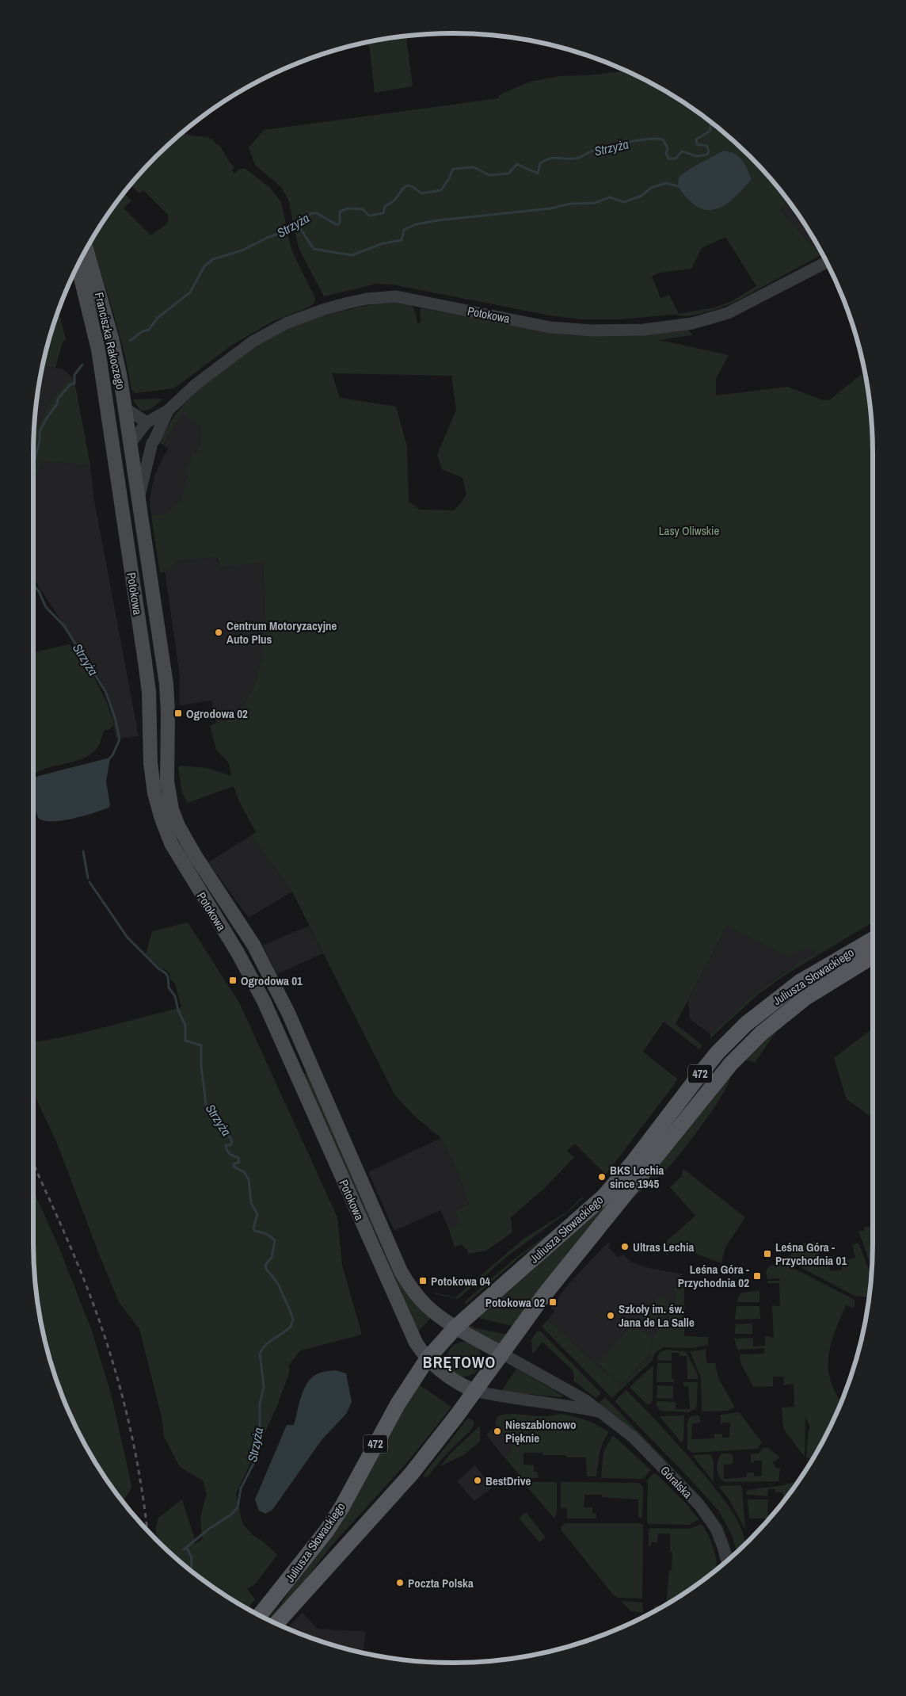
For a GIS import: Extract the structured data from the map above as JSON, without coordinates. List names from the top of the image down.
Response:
{
  "streets": {
    "main road": [
      "Potokowa",
      "Franciszka Rakoczego",
      "Juliusza Słowackiego",
      "472"
    ],
    "street": ["Góralska"]
  },
  "crossings": [
    ["Potokowa", "Franciszka Rakoczego"],
    ["Potokowa", "Juliusza Słowackiego"],
    ["Potokowa", "472"],
    ["Potokowa", "Góralska"],
    ["Juliusza Słowackiego", "472"],
    ["Juliusza Słowackiego", "Góralska"],
    ["472", "Góralska"]
  ],
  "districts": ["BRĘTOWO"],
  "water": ["Strzyża"],
  "parks": ["Lasy Oliwskie"],
  "places": {
    "other": [
      "Centrum Motoryzacyjne Auto Plus",
      "BKS Lechia since 1945",
      "Ultras Lechia",
      "Szkoły im. św. Jana de La Salle",
      "Nieszablonowo Pięknie",
      "BestDrive",
      "Poczta Polska"
    ],
    "transit": [
      "Ogrodowa 02",
      "Ogrodowa 01",
      "Leśna Góra - Przychodnia 01",
      "Leśna Góra - Przychodnia 02",
      "Potokowa 04",
      "Potokowa 02"
    ]
  }
}
